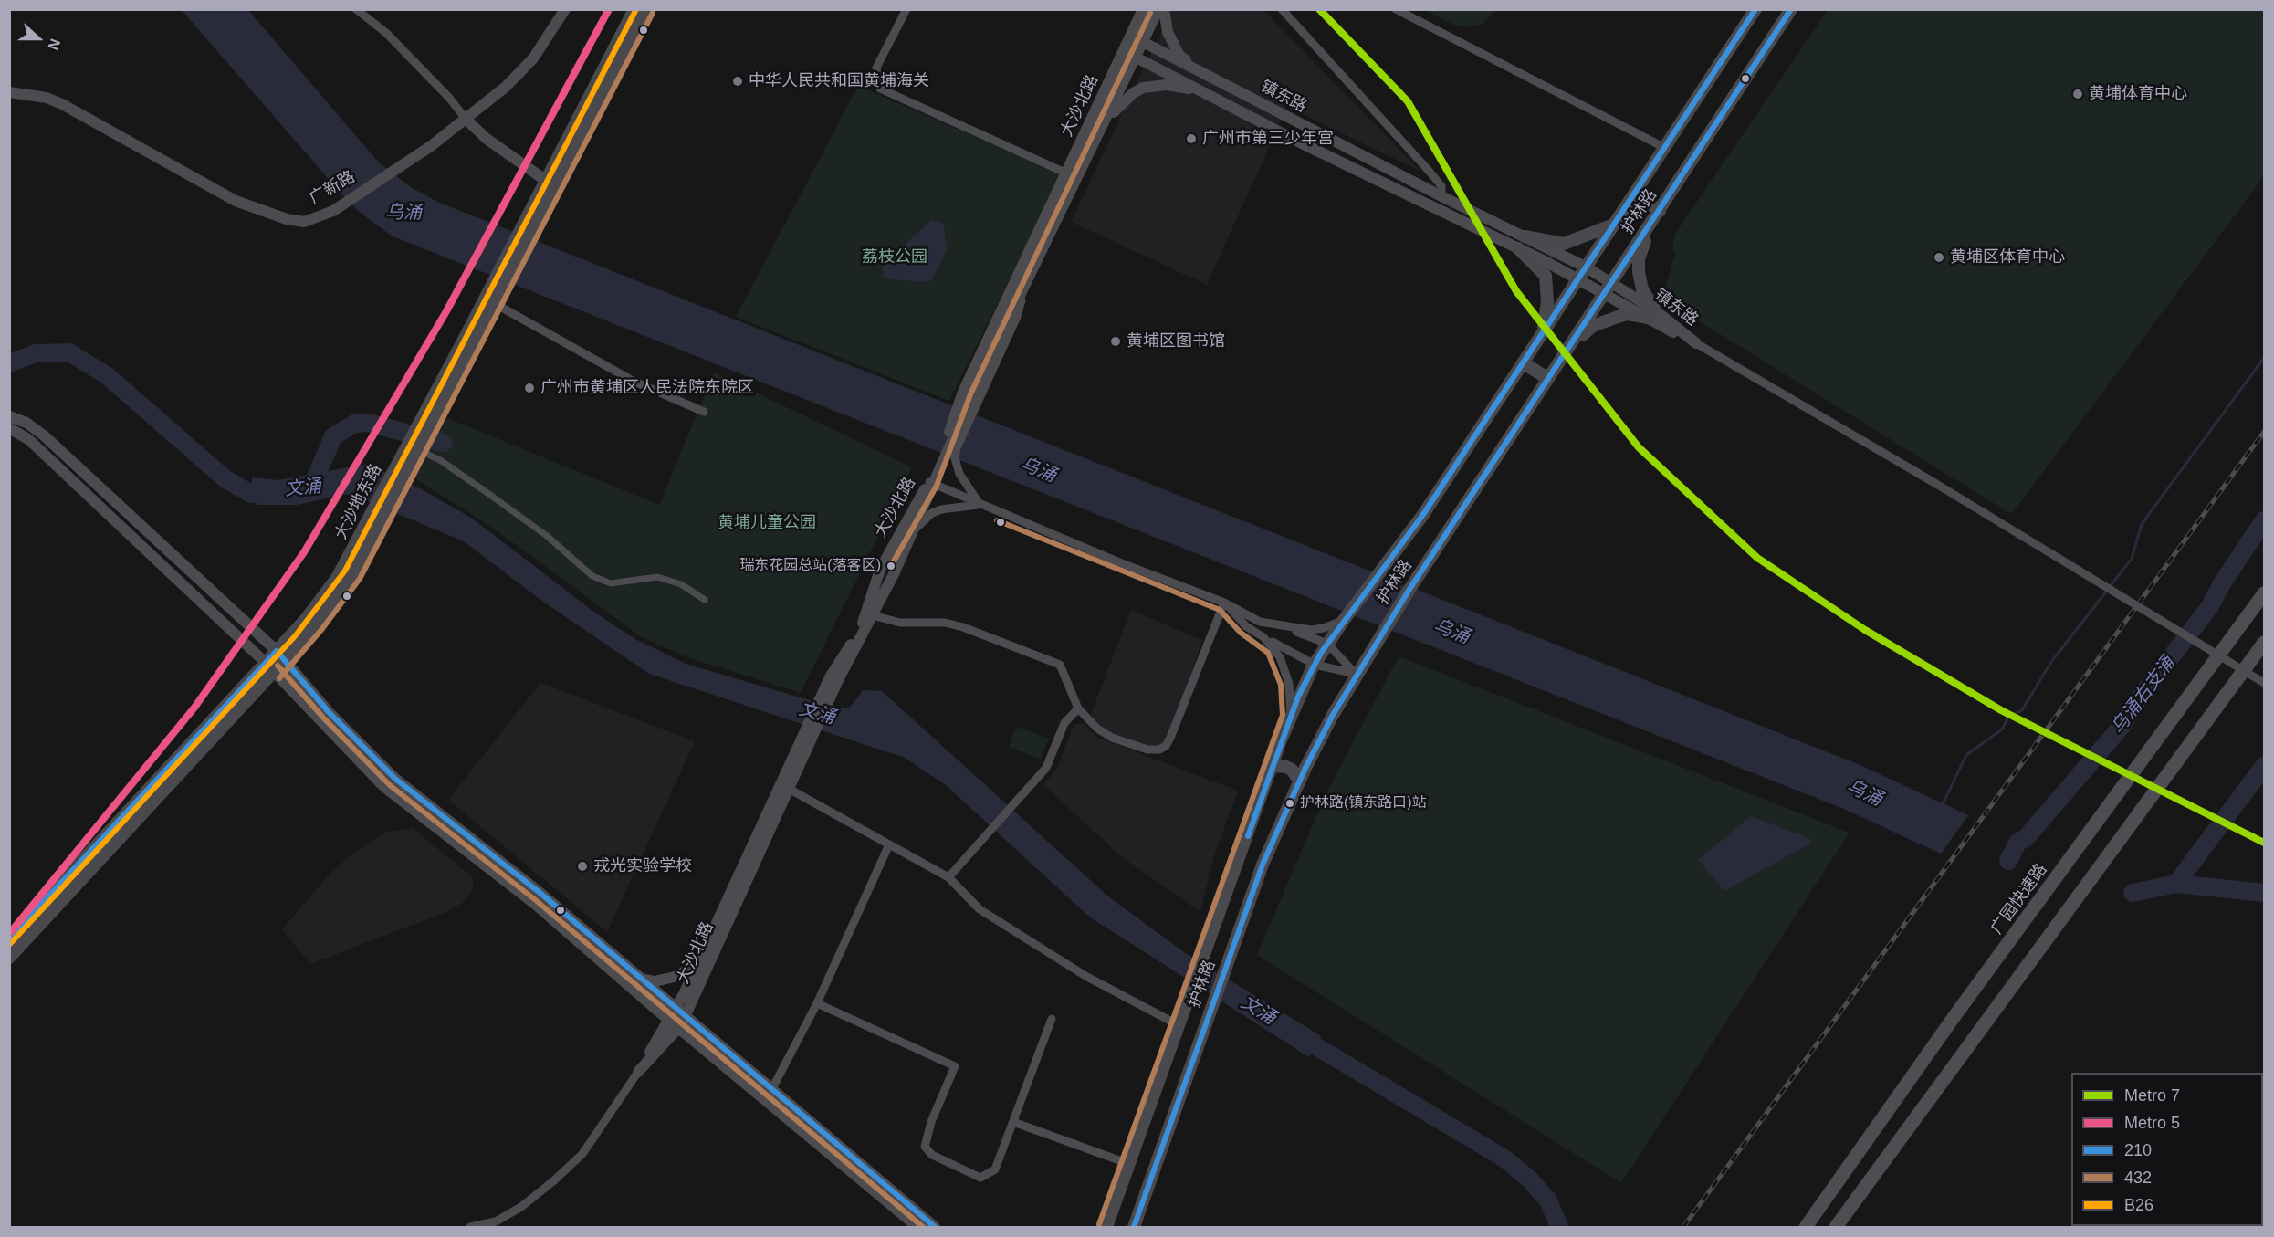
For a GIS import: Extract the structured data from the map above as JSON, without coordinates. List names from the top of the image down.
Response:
{
  "streets": {
    "highway": ["广园快速路"],
    "main road": ["护林路", "大沙地东路"],
    "street": ["镇东路", "大沙北路", "广新路"]
  },
  "crossings": [
    ["镇东路", "大沙北路"],
    ["镇东路", "护林路"]
  ],
  "water": ["乌涌", "文涌", "乌涌右支涌"],
  "parks": ["荔枝公园", "黄埔儿童公园"],
  "places": [
    "中华人民共和国黄埔海关",
    "黄埔体育中心",
    "广州市第三少年宫",
    "黄埔区体育中心",
    "黄埔区图书馆",
    "广州市黄埔区人民法院东院区",
    "瑞东花园总站(落客区)",
    "护林路(镇东路口)站",
    "戎光实验学校"
  ],
  "lines": [
    "metro line 7",
    "metro line 5",
    "transit line 210",
    "transit line B26",
    "transit line 432"
  ],
  "legend": [
    "Metro 7",
    "Metro 5",
    "210",
    "432",
    "B26"
  ],
  "north": "right"
}
